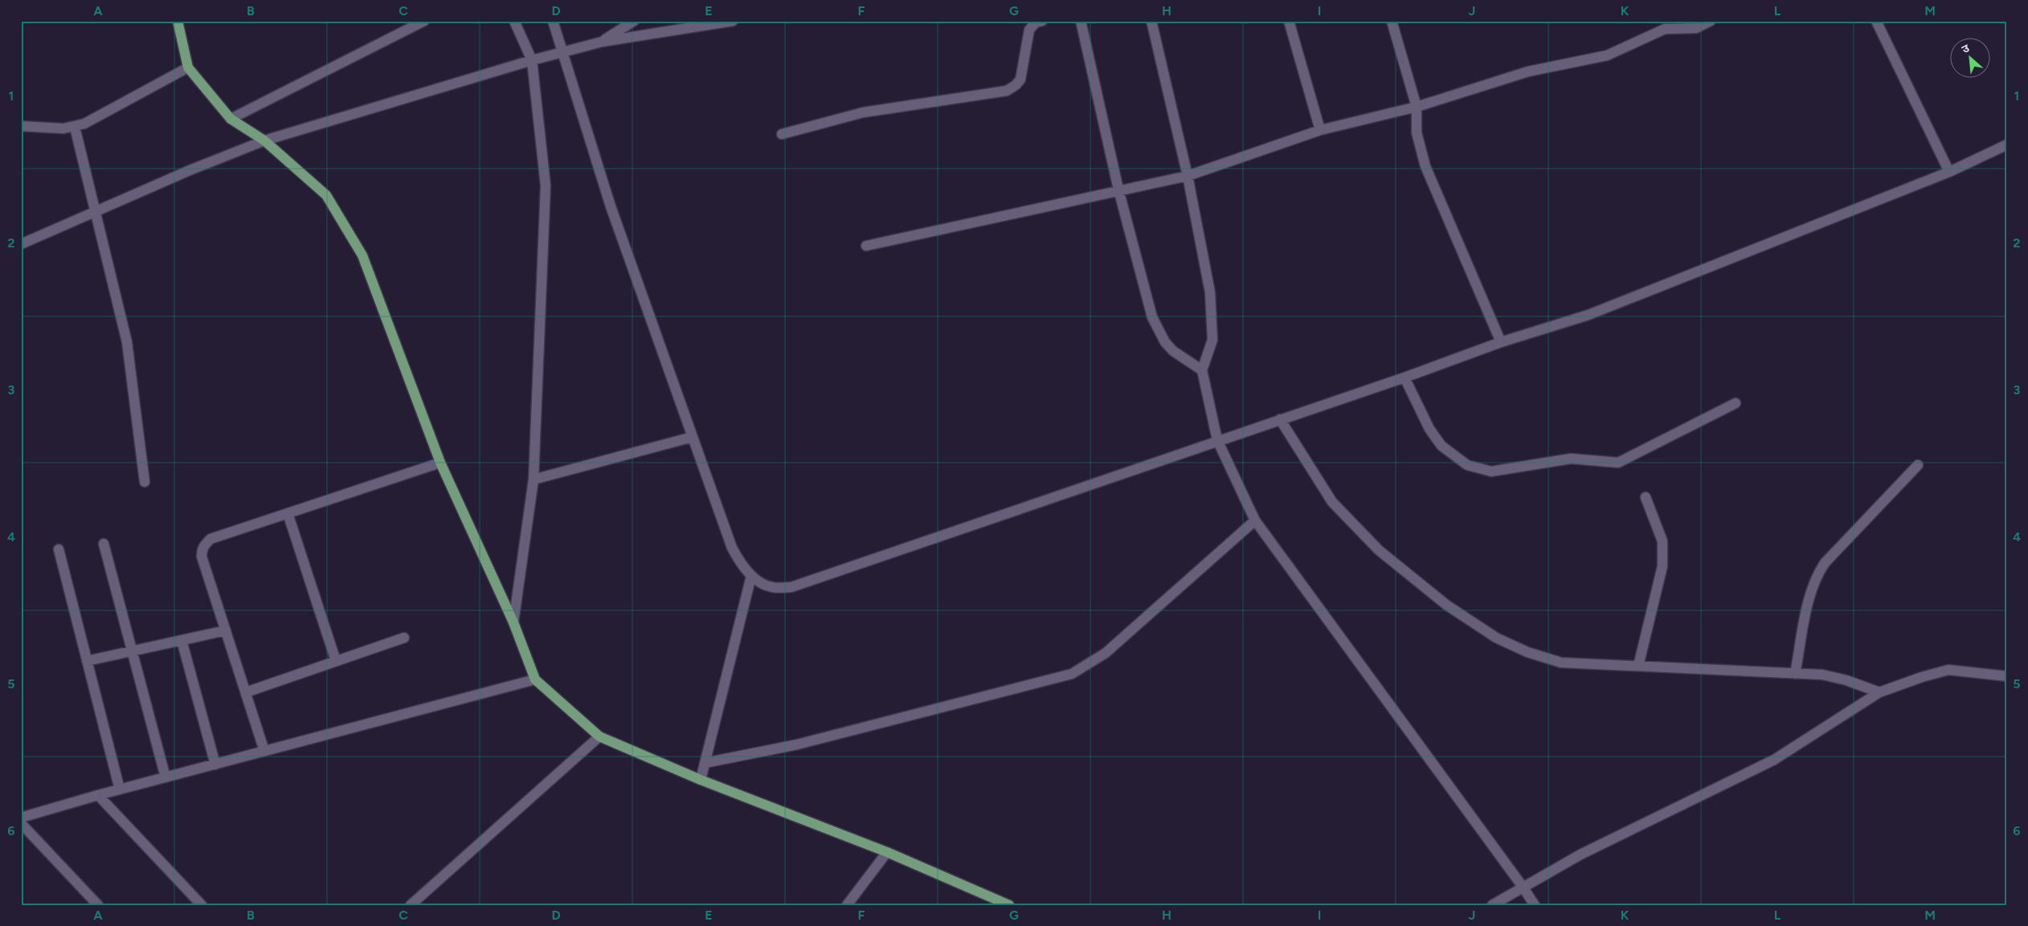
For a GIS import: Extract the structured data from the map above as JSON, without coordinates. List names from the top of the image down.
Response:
{
  "north": "top left",
  "grid": {
    "columns": [
      "A",
      "B",
      "C",
      "D",
      "E",
      "F",
      "G",
      "H",
      "I",
      "J",
      "K",
      "L",
      "M"
    ],
    "rows": [
      "1",
      "2",
      "3",
      "4",
      "5",
      "6"
    ]
  }
}
